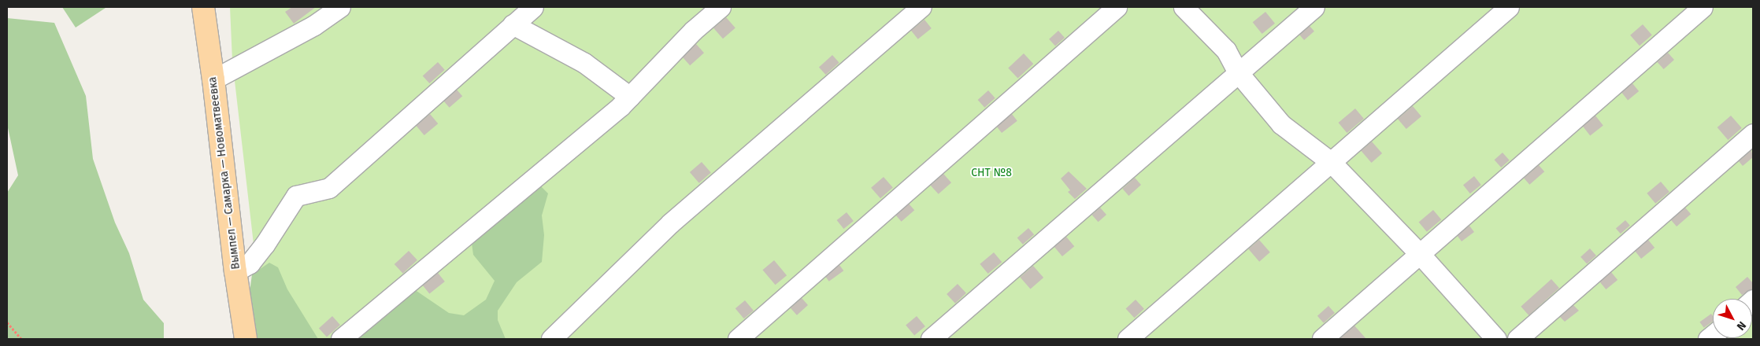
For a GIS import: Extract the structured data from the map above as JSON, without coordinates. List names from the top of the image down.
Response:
{
  "streets": {
    "main road": ["Вымпел — Самарка — Новоматвеевка"]
  },
  "parks": ["СНТ №8"],
  "north": "bottom right"
}
